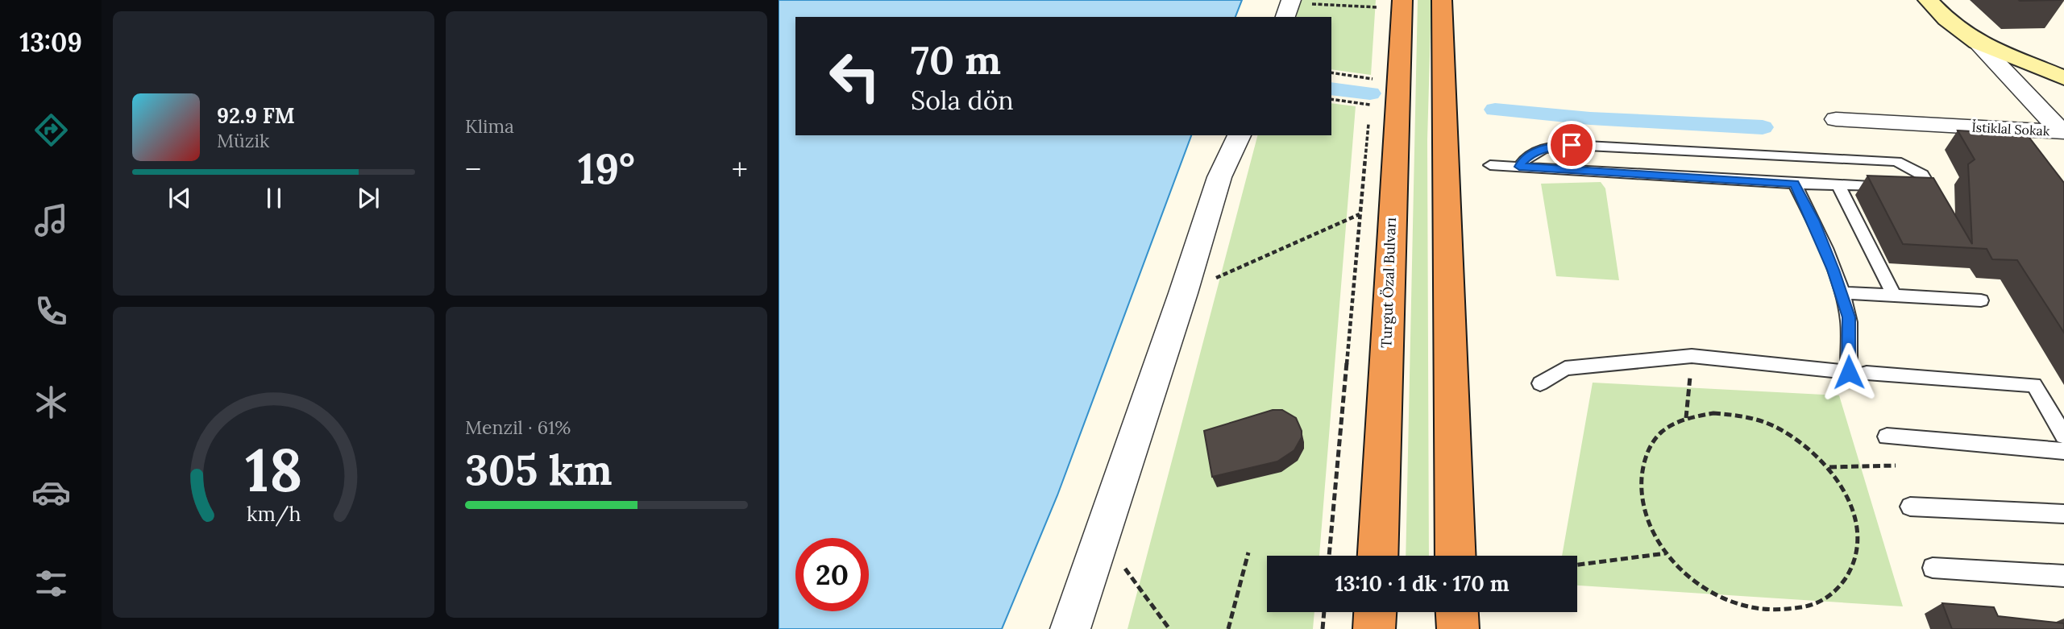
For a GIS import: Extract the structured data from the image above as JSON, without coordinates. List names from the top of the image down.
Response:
{
  "streets": {
    "highway": ["Turgut Özal Bulvarı"],
    "street": ["İstiklal Sokak"]
  },
  "page": {
    "tabs": "13:09",
    "tile": [
      "Klima",
      ["Menzil · 61%", "305 km"]
    ],
    "turn": ["70 m", "Sola dön"],
    "song": ["92.9 FM", "Müzik"],
    "heat": ["−", "19°", "+"],
    "limit": "20",
    "trip": "13:10 · 1 dk · 170 m",
    "gauge": ["18", "km/h"]
  }
}
